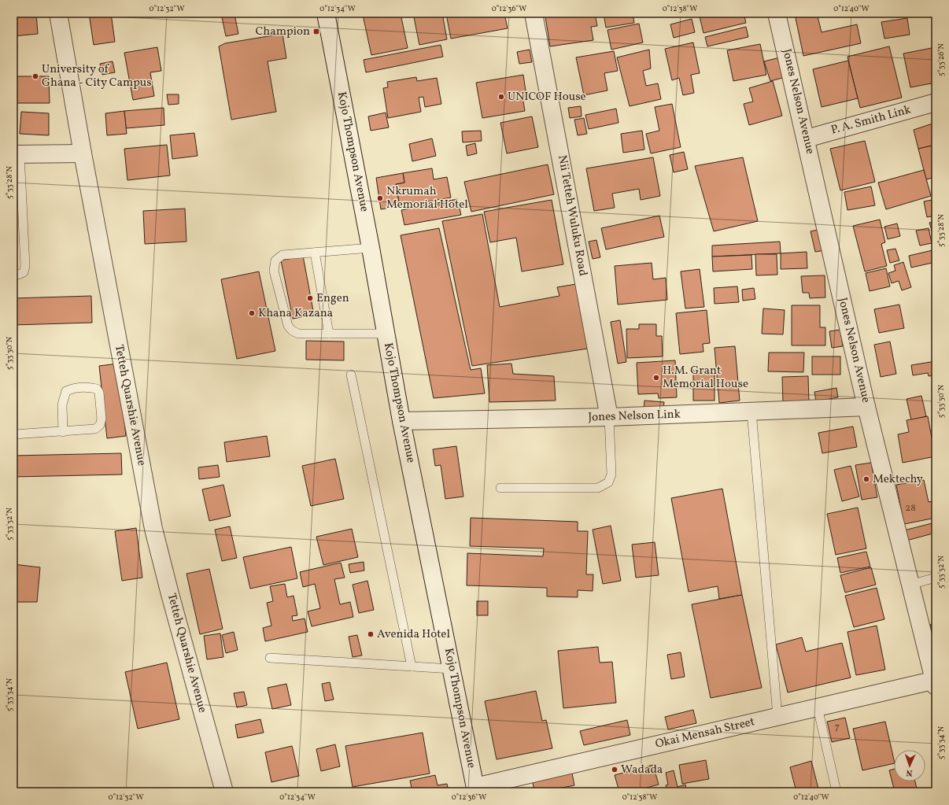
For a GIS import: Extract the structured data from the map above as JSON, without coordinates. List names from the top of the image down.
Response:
{
  "streets": {
    "street": [
      "Jones Nelson Avenue",
      "P. A. Smith Link",
      "Kojo Thompson Avenue",
      "Nii Tetteh Wuluku Road",
      "Tetteh Quarshie Avenue",
      "Jones Nelson Link",
      "Okai Mensah Street"
    ]
  },
  "crossings": [
    ["Jones Nelson Avenue", "P. A. Smith Link"],
    ["Jones Nelson Avenue", "Jones Nelson Link"],
    ["Jones Nelson Avenue", "Okai Mensah Street"],
    ["Kojo Thompson Avenue", "Jones Nelson Link"],
    ["Kojo Thompson Avenue", "Okai Mensah Street"],
    ["Nii Tetteh Wuluku Road", "Jones Nelson Link"]
  ],
  "places": {
    "transit": ["Champion"],
    "other": [
      "University of Ghana - City Campus",
      "UNICOF House",
      "Nkrumah Memorial Hotel",
      "Engen",
      "Khana Kazana",
      "H.M. Grant Memorial House",
      "Mektechy",
      "Avenida Hotel",
      "Wadada"
    ]
  },
  "house_numbers": ["28", "7"],
  "north": "bottom",
  "coordinates": [
    "0°12'32\"W",
    "0°12'34\"W",
    "0°12'36\"W",
    "0°12'38\"W",
    "0°12'40\"W",
    "5°33'26\"N",
    "5°33'28\"N",
    "5°33'30\"N",
    "5°33'32\"N",
    "5°33'34\"N"
  ]
}
